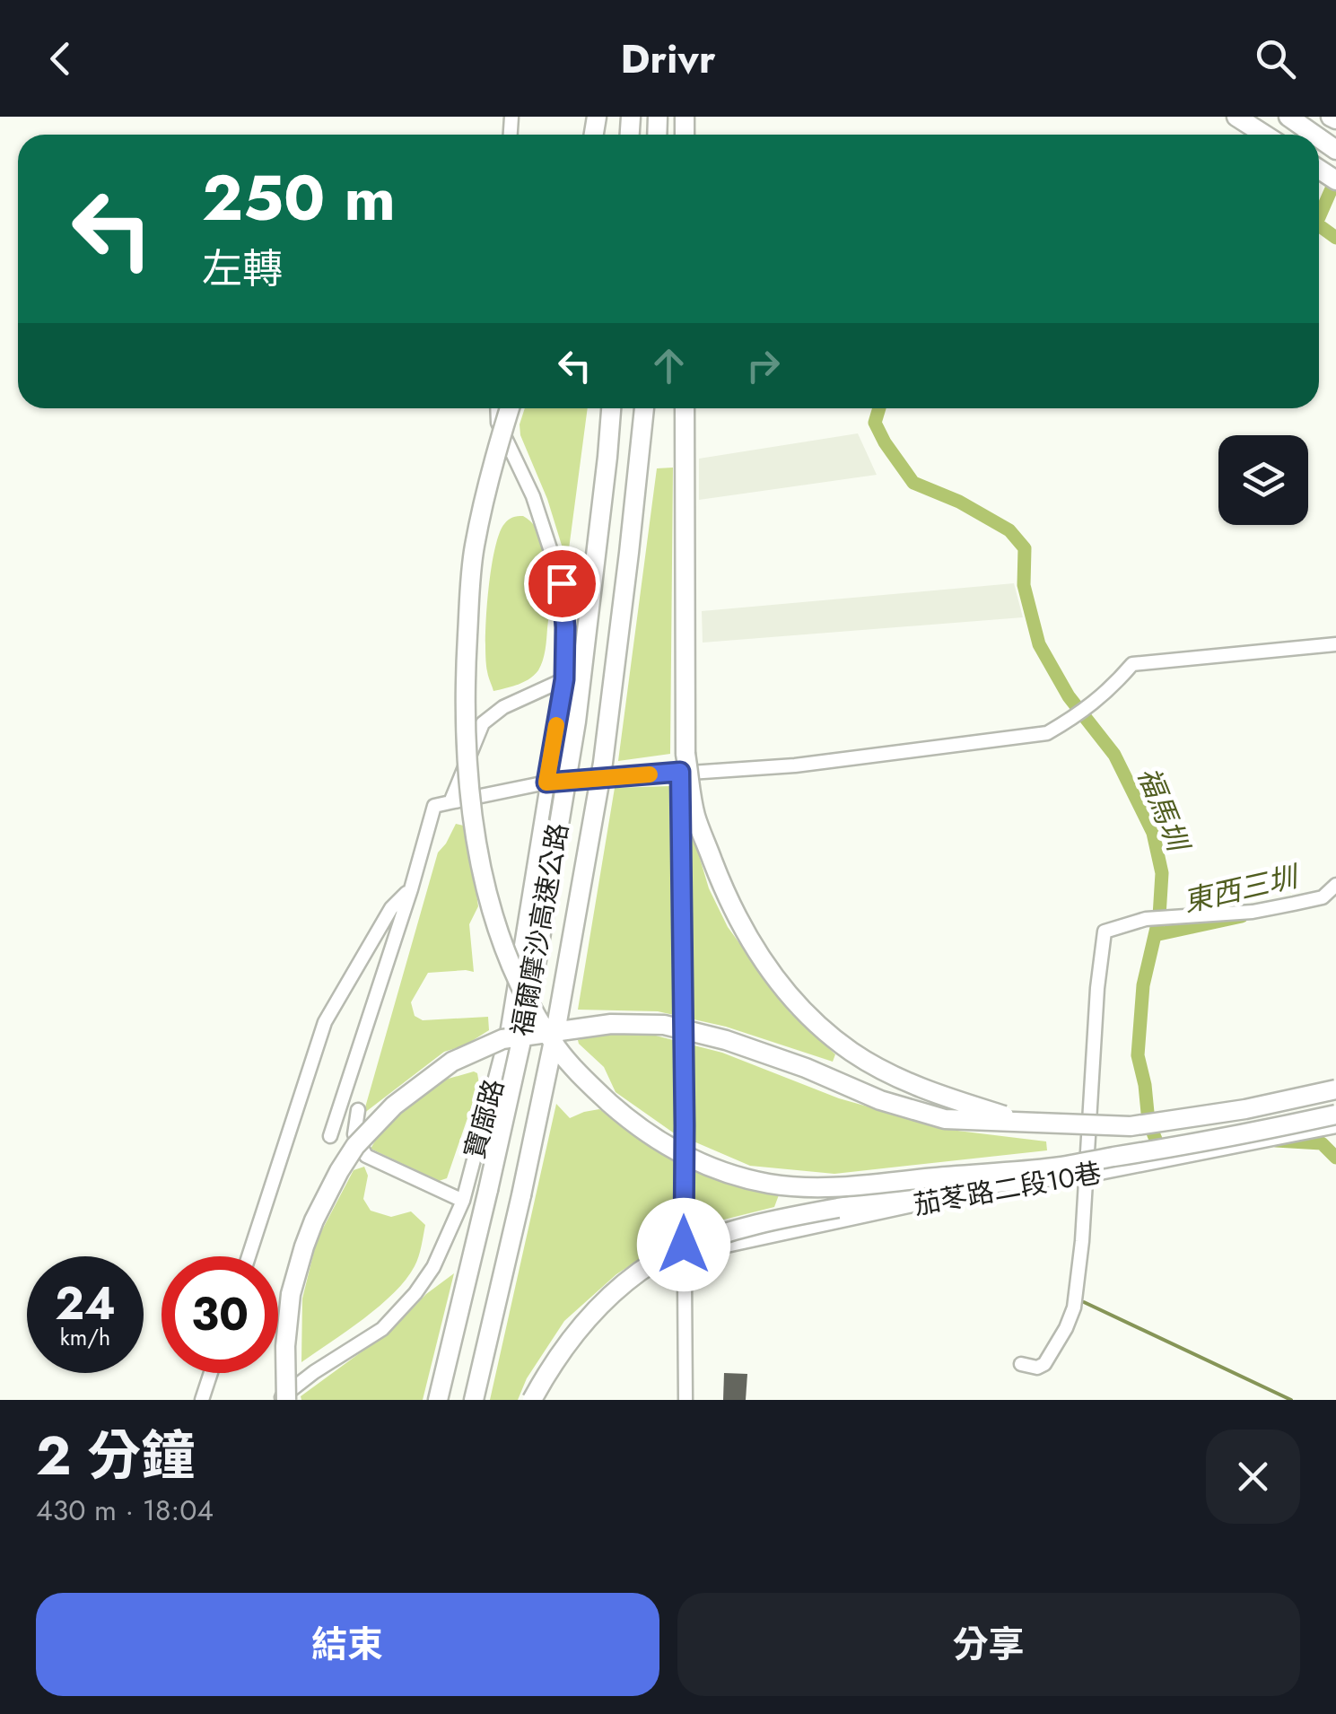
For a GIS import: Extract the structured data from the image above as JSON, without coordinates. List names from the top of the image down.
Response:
{
  "streets": {
    "highway": ["福爾摩沙高速公路"],
    "street": ["寶廍路", "茄苳路二段10巷"]
  },
  "water": ["福馬圳", "東西三圳"],
  "page": {
    "header": "Drivr",
    "turn": ["250 m", "左轉"],
    "speed": "24 km/h",
    "limit": "30",
    "heading": ["2 分鐘", "430 m · 18:04"],
    "buttons": ["結束", "分享"]
  }
}
